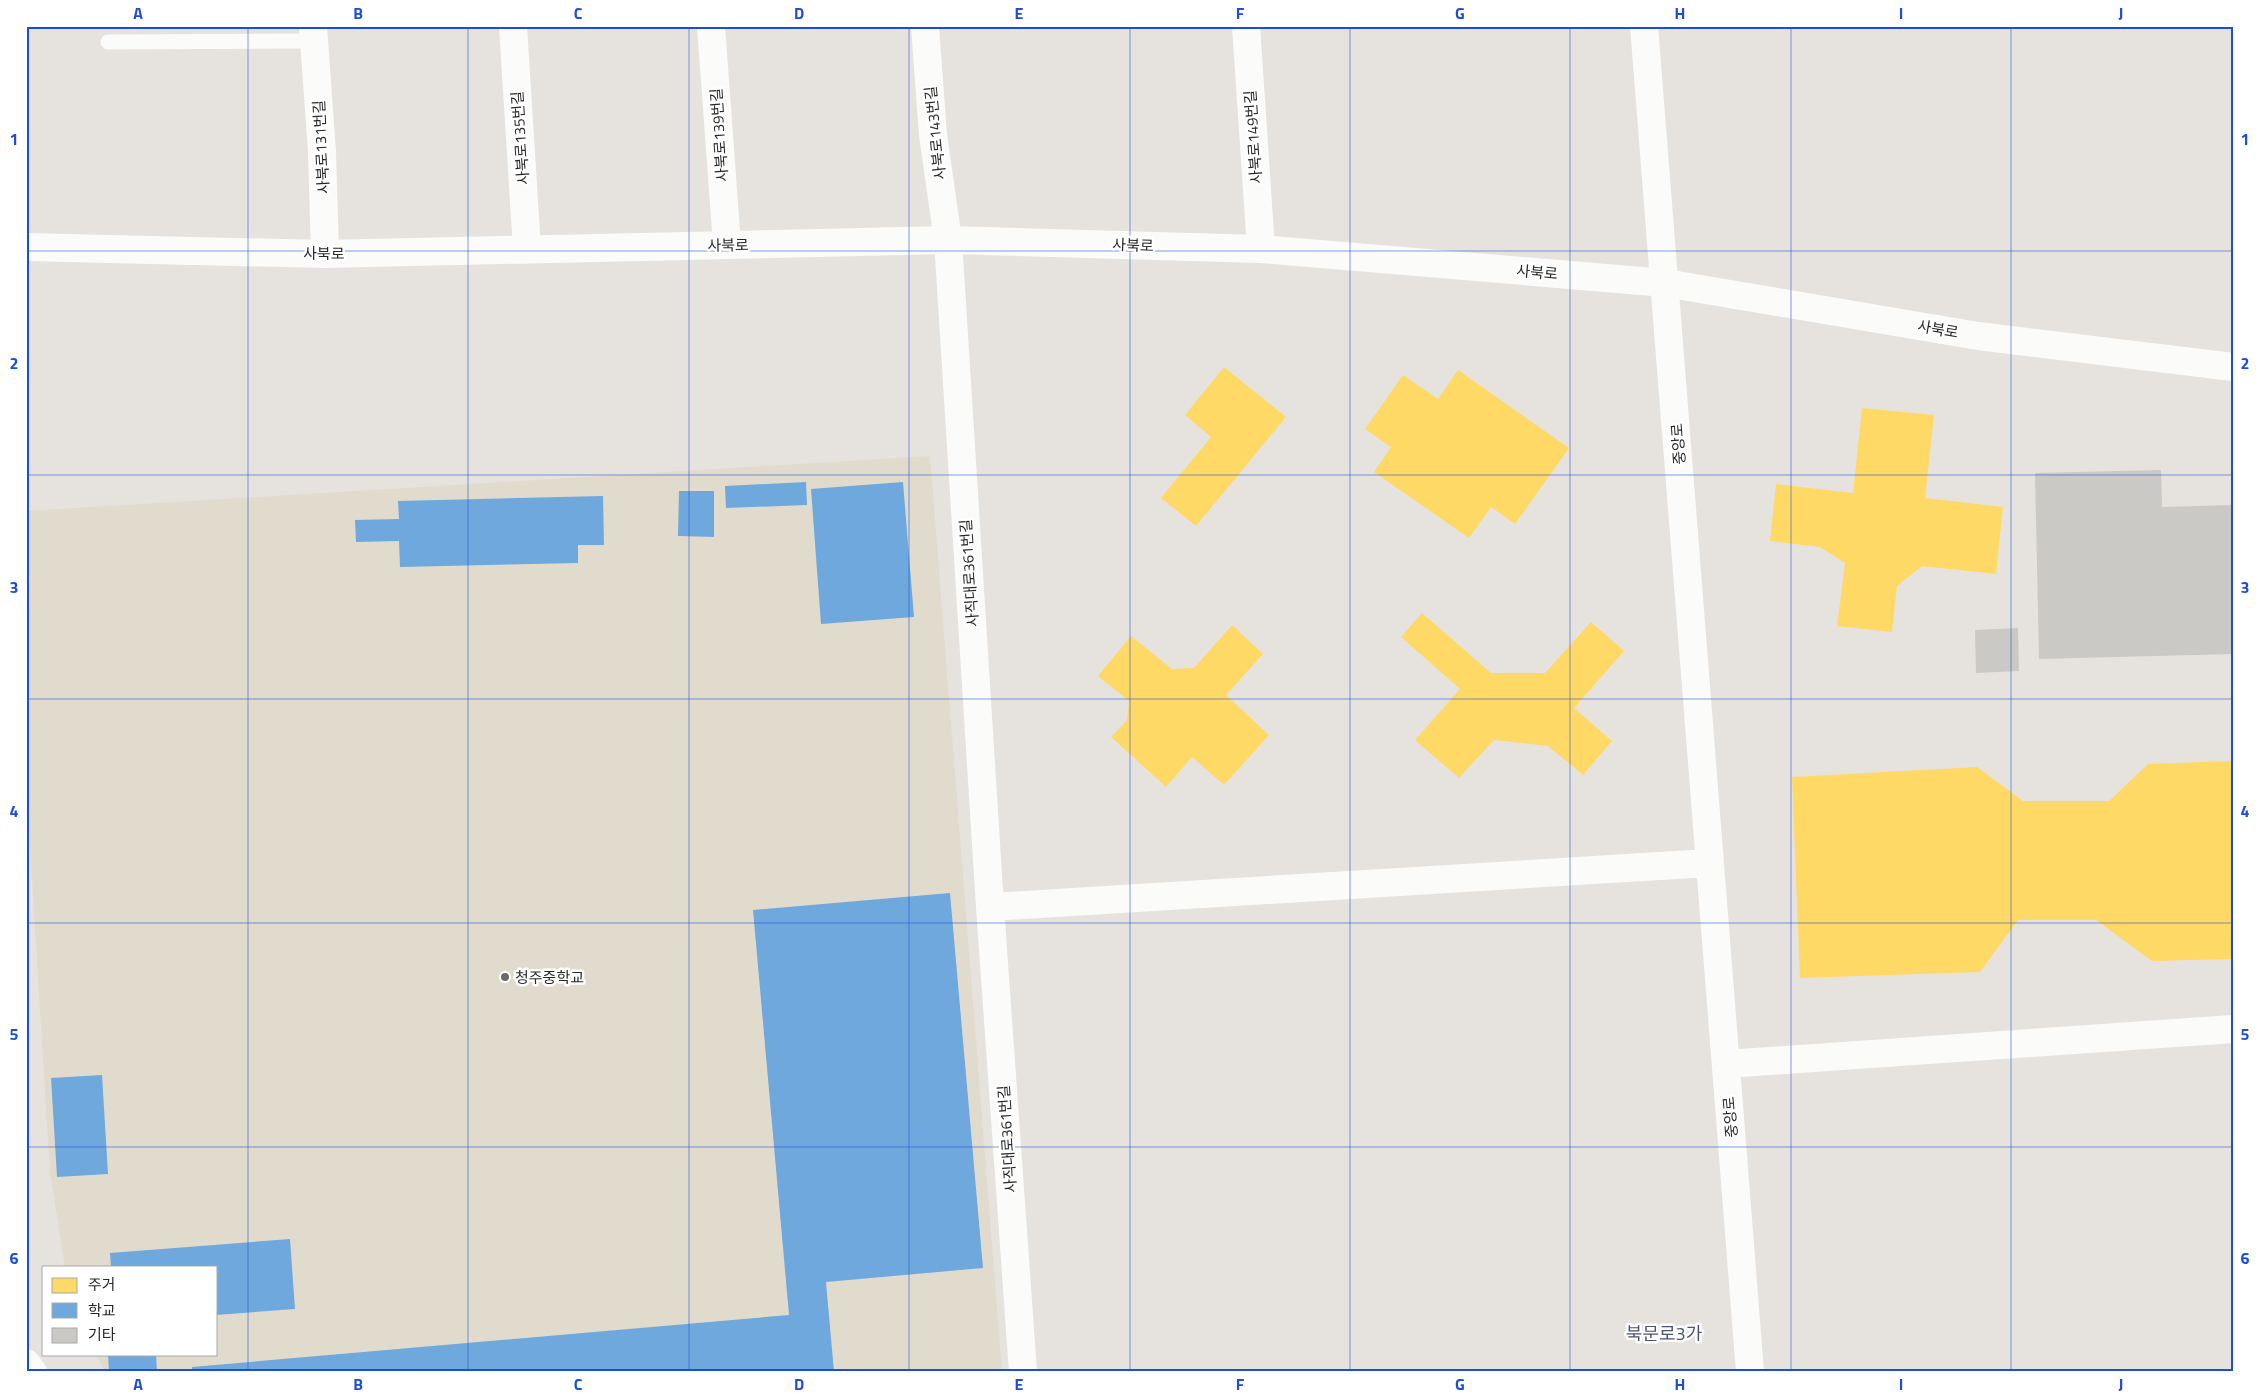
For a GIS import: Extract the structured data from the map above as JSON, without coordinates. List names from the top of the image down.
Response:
{
  "streets": {
    "street": [
      "사북로143번길",
      "사북로139번길",
      "사북로149번길",
      "사북로135번길",
      "사북로131번길",
      "사북로",
      "중앙로",
      "사직대로361번길"
    ]
  },
  "crossings": [
    ["사북로143번길", "사북로"],
    ["사북로143번길", "사직대로361번길"],
    ["사북로139번길", "사북로"],
    ["사북로149번길", "사북로"],
    ["사북로135번길", "사북로"],
    ["사북로131번길", "사북로"],
    ["사북로", "중앙로"],
    ["사북로", "사직대로361번길"]
  ],
  "districts": ["북문로3가"],
  "places": ["청주중학교"],
  "legend": ["주거", "학교", "기타"],
  "grid": {
    "columns": [
      "A",
      "B",
      "C",
      "D",
      "E",
      "F",
      "G",
      "H",
      "I",
      "J"
    ],
    "rows": [
      "1",
      "2",
      "3",
      "4",
      "5",
      "6"
    ]
  }
}
